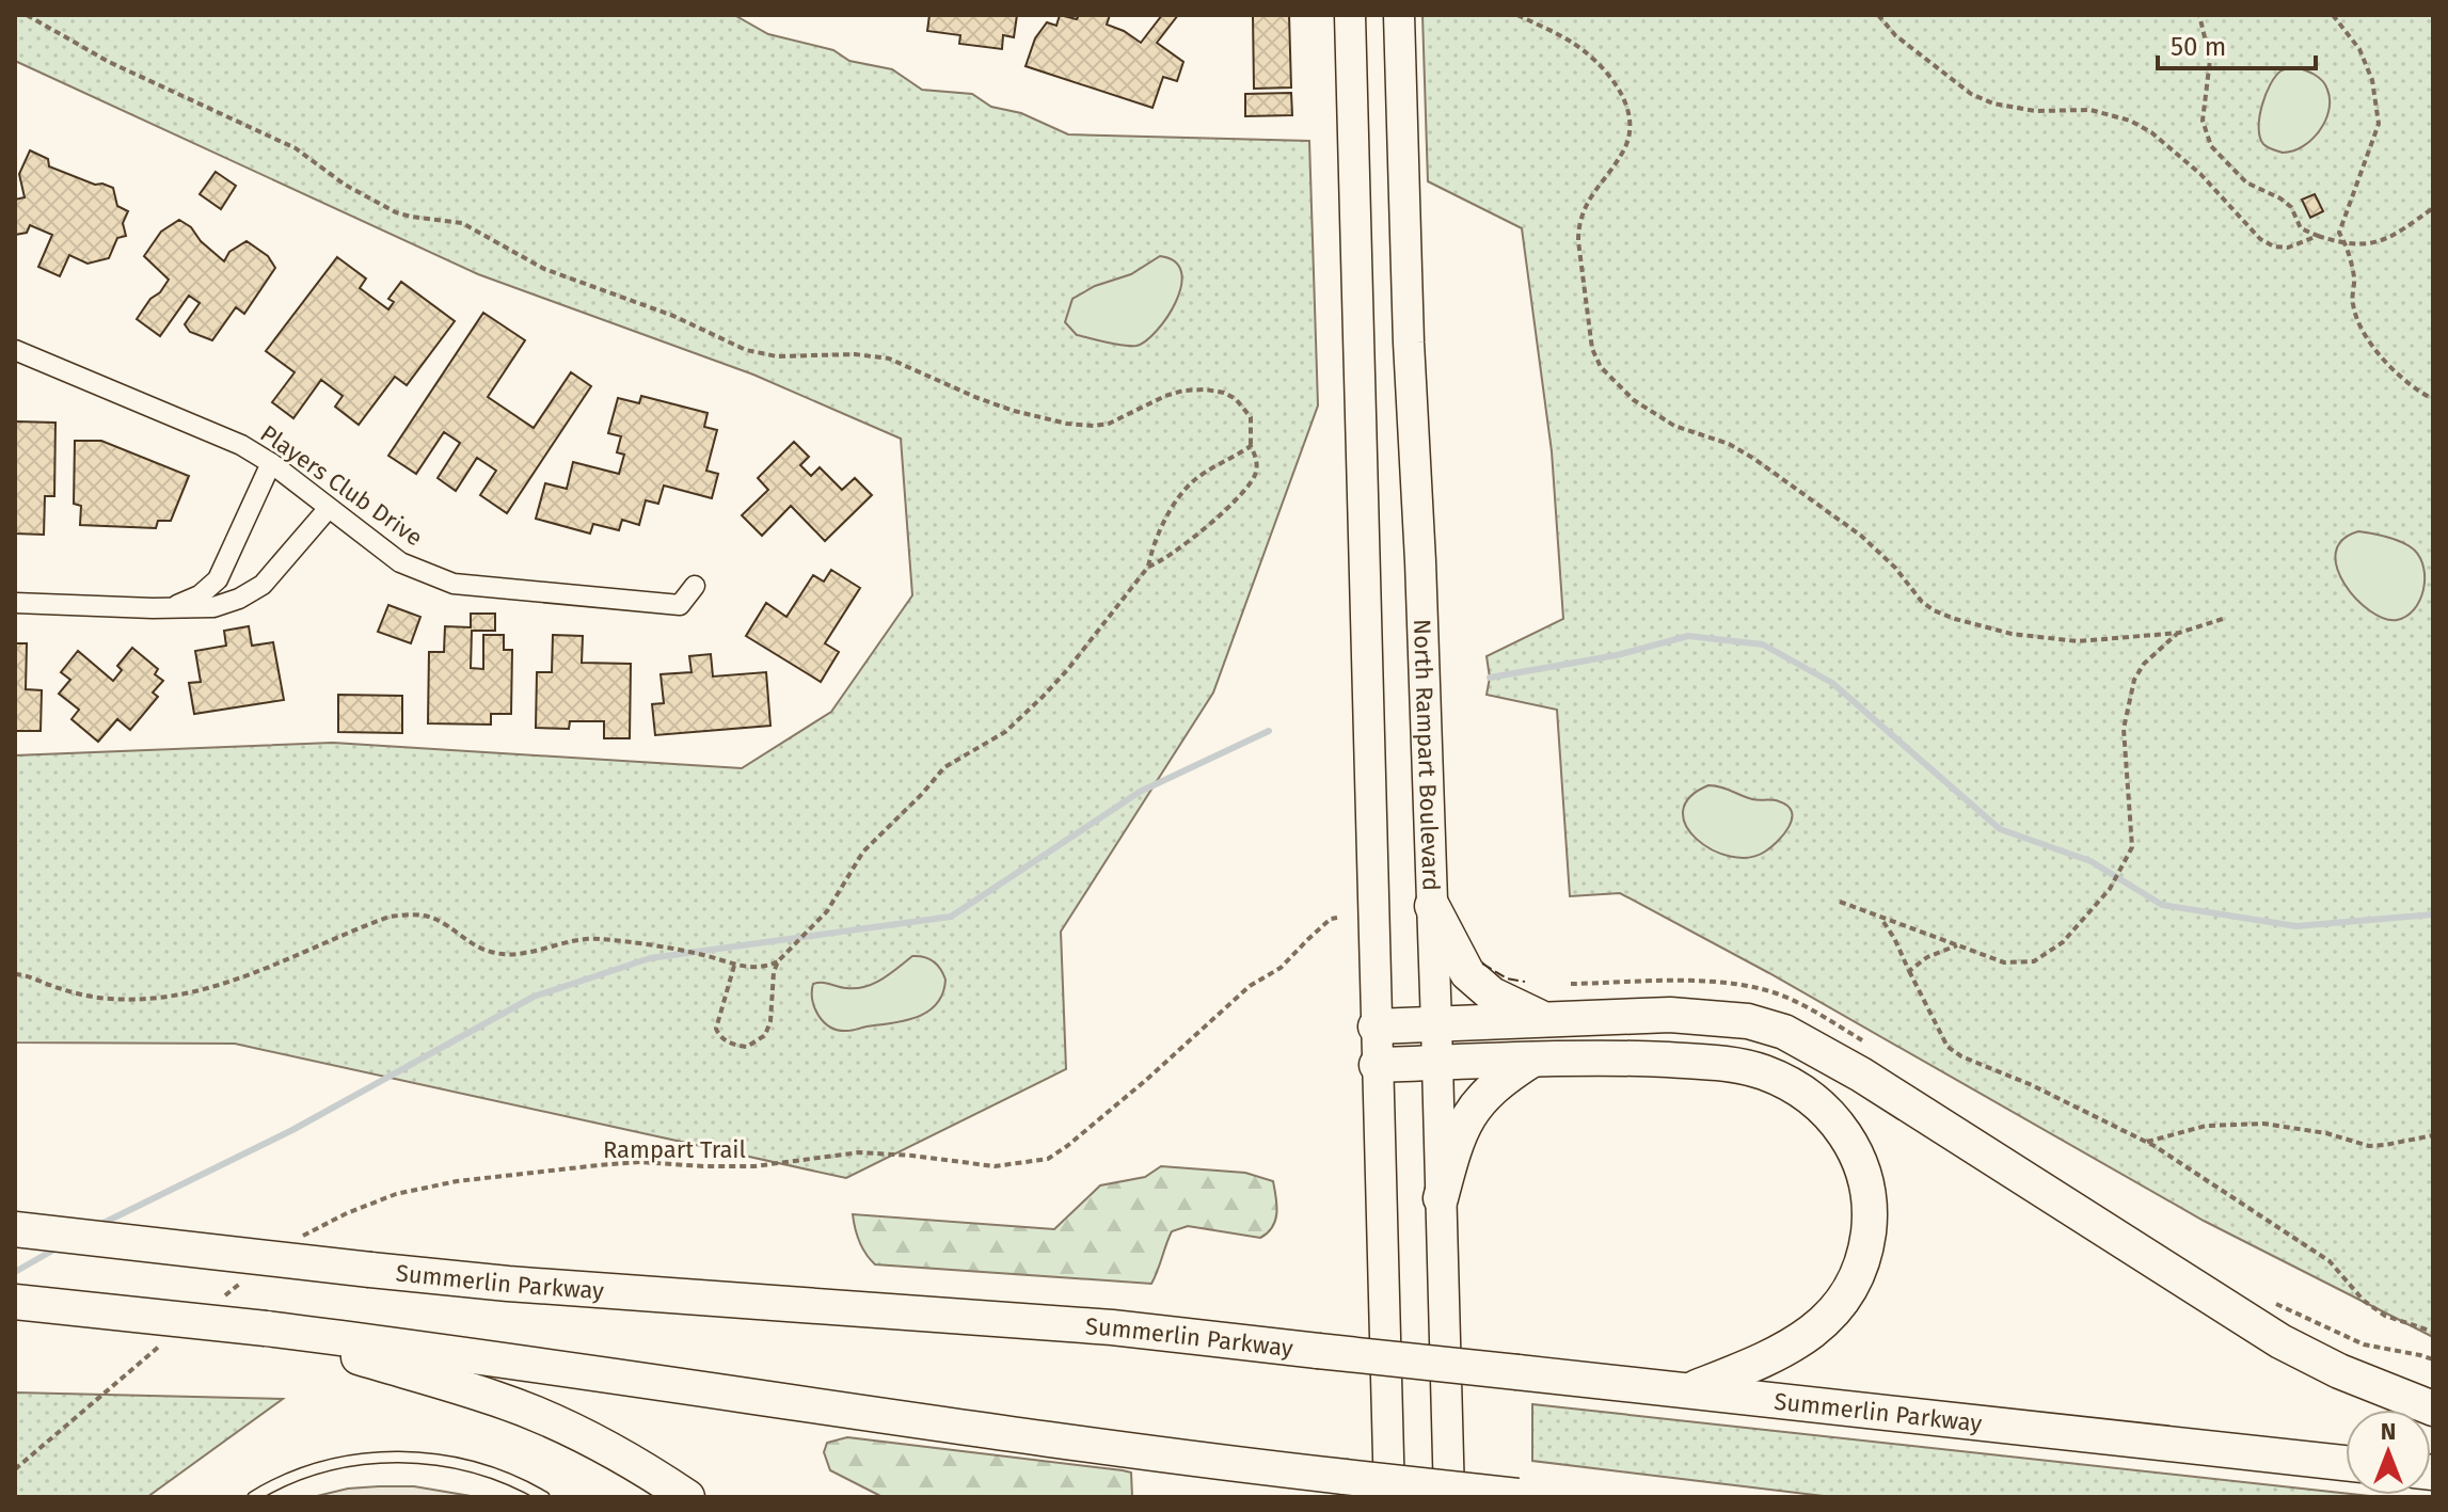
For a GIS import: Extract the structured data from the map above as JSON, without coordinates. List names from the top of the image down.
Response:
{
  "streets": {
    "highway": ["Summerlin Parkway"],
    "main road": ["North Rampart Boulevard"],
    "street": ["Players Club Drive"],
    "path": ["Rampart Trail"]
  },
  "scale_bar": "50 m",
  "north": "top"
}
